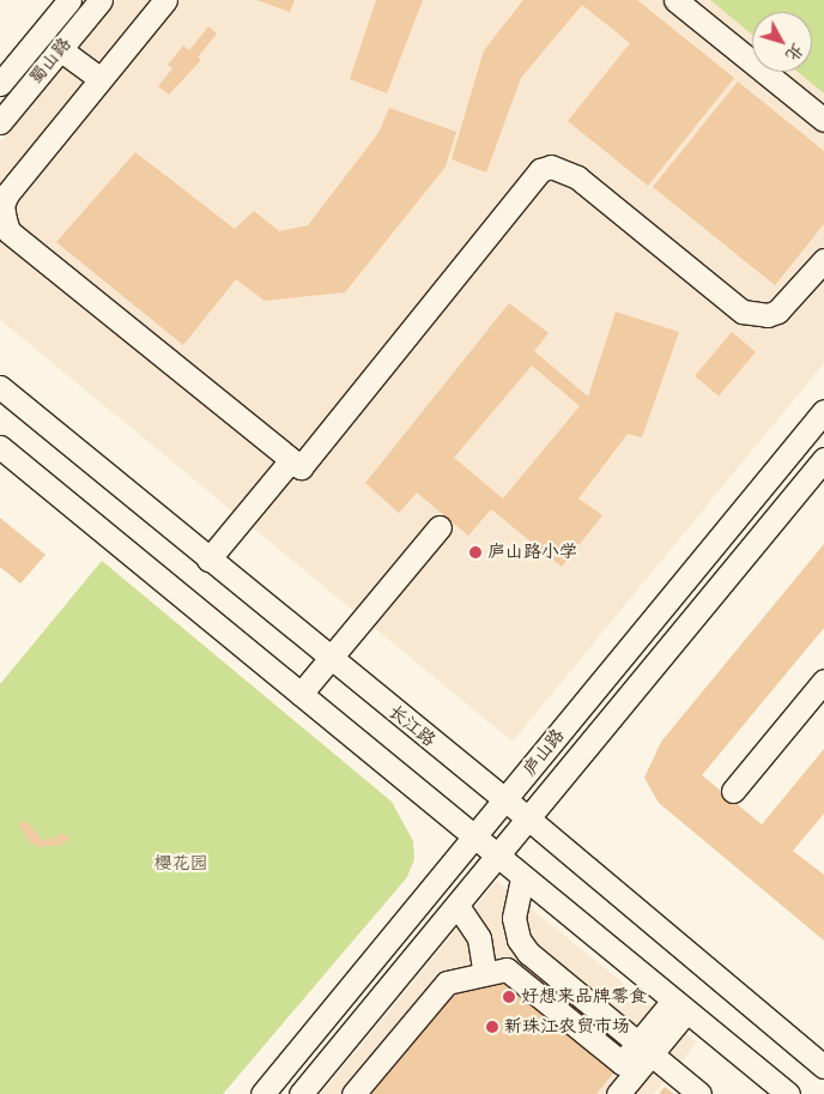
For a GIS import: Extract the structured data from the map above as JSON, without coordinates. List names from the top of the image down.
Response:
{
  "streets": {
    "street": ["蜀山路", "长江路", "庐山路"]
  },
  "crossings": [
    ["长江路", "庐山路"]
  ],
  "parks": ["樱花园"],
  "places": ["庐山路小学", "好想来品牌零食", "新珠江农贸市场"],
  "north": "bottom right"
}
